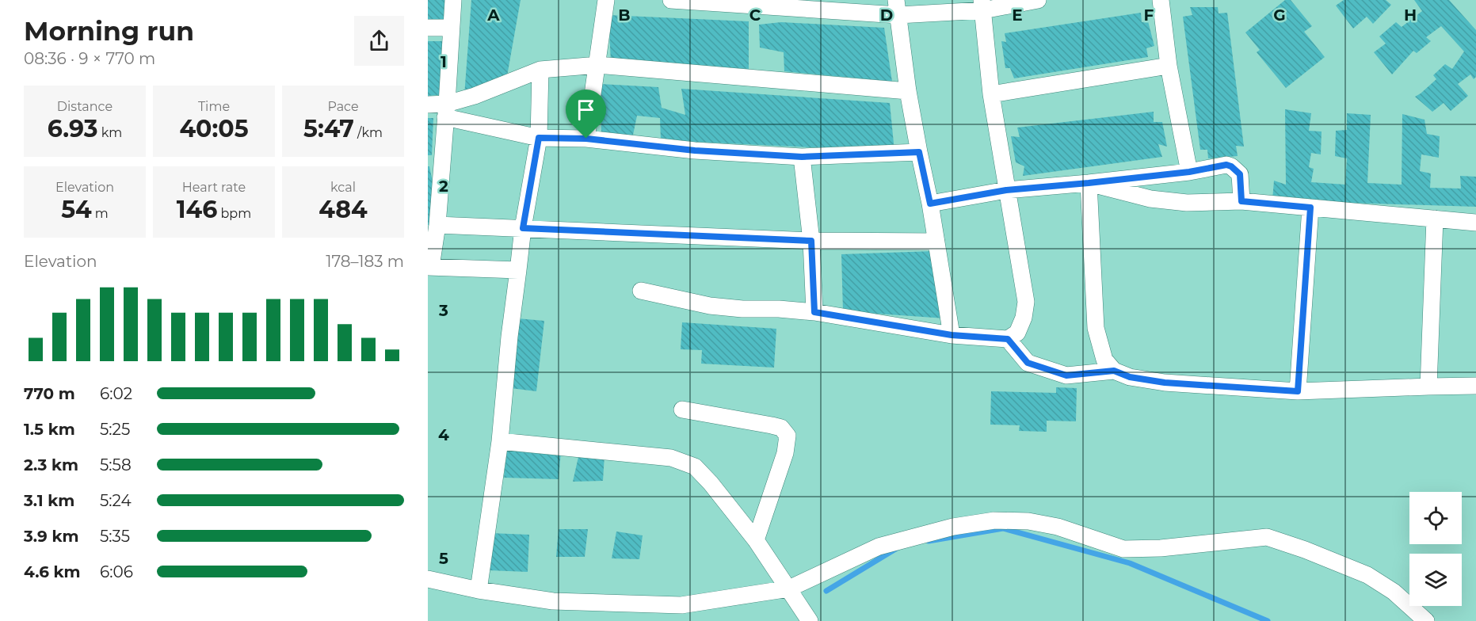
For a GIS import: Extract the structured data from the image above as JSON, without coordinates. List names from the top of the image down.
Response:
{
  "page": {
    "heading": ["Morning run", "08:36 · 9 × 770 m"],
    "stats": [
      ["Distance", "6.93 km"],
      ["Time", "40:05"],
      ["Pace", "5:47 /km"],
      ["Elevation", "54 m"],
      ["Heart rate", "146 bpm"],
      ["kcal", "484"]
    ],
    "chart": ["Elevation", "178–183 m"],
    "list": [
      {
        "name": "770 m",
        "note": "6:02"
      },
      {
        "name": "1.5 km",
        "note": "5:25"
      },
      {
        "name": "2.3 km",
        "note": "5:58"
      },
      {
        "name": "3.1 km",
        "note": "5:24"
      },
      {
        "name": "3.9 km",
        "note": "5:35"
      },
      {
        "name": "4.6 km",
        "note": "6:06"
      }
    ]
  },
  "grid": {
    "columns": [
      "A",
      "B",
      "C",
      "D",
      "E",
      "F",
      "G",
      "H"
    ],
    "rows": [
      "1",
      "2",
      "3",
      "4",
      "5"
    ]
  }
}
